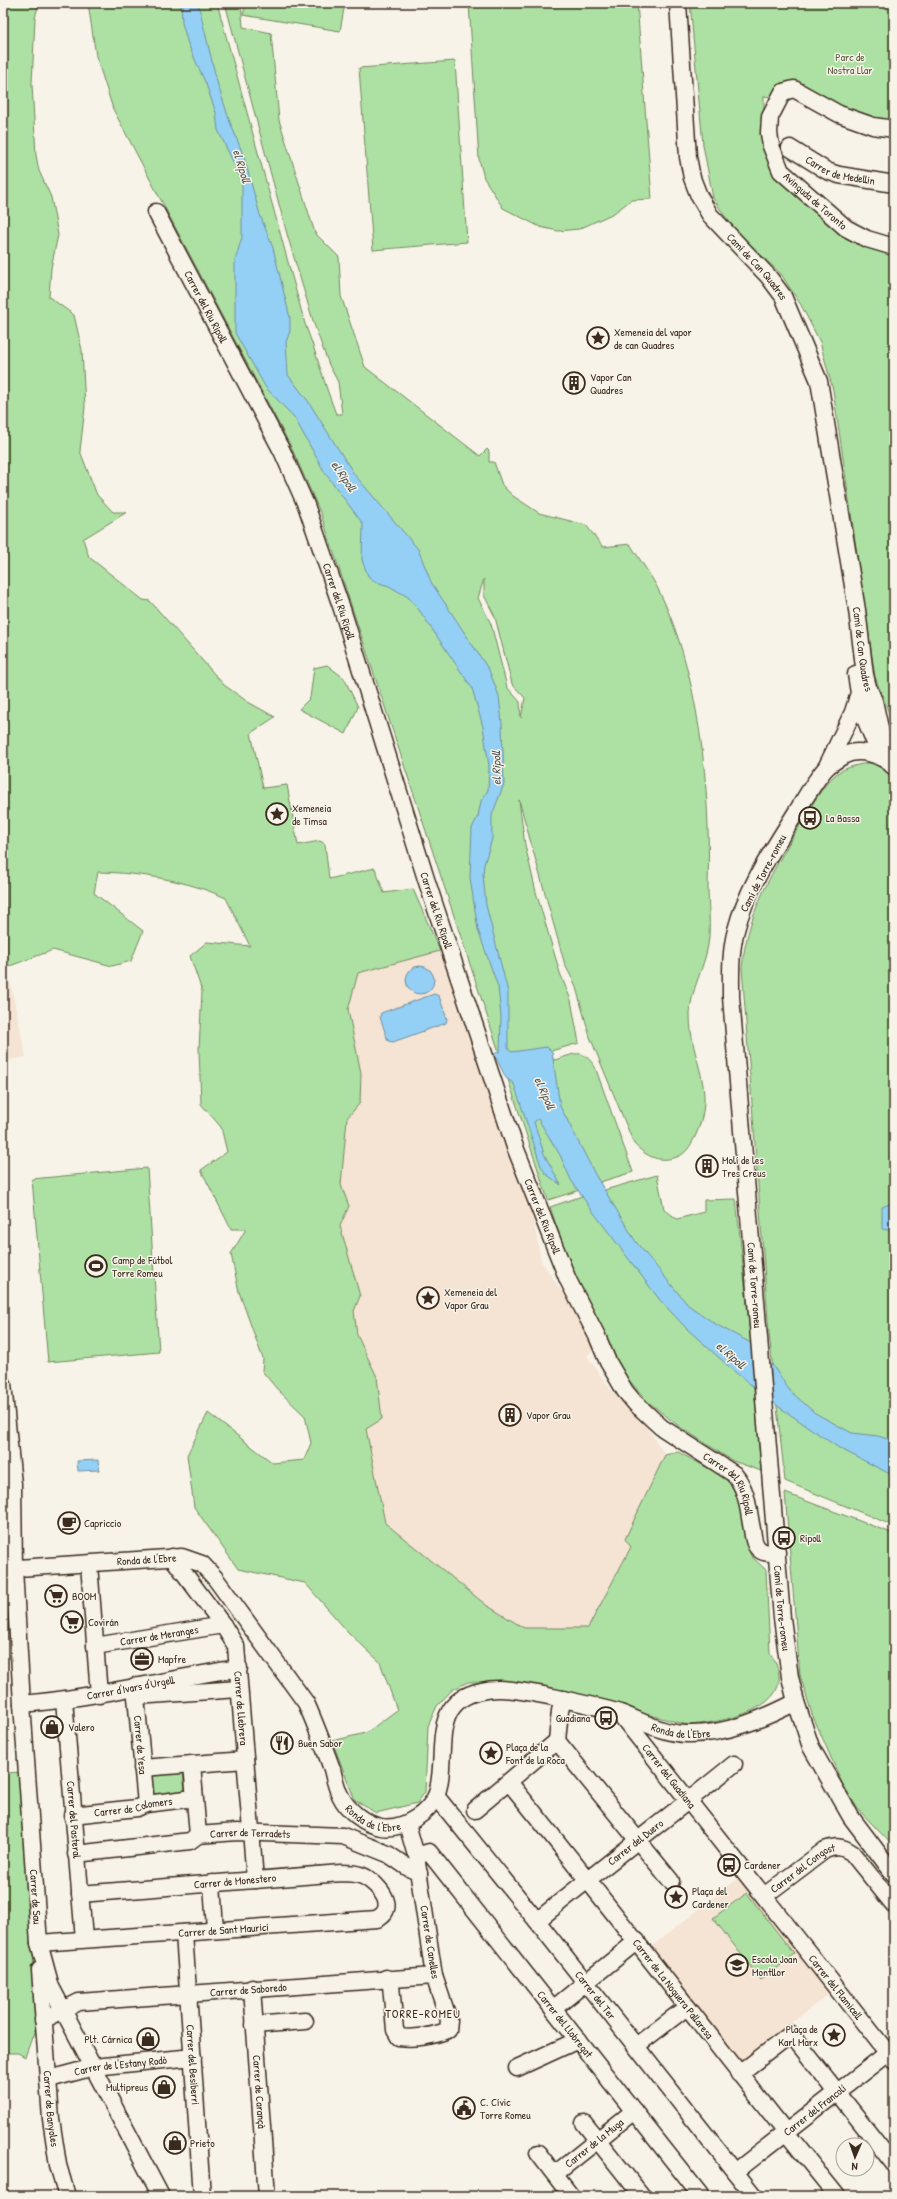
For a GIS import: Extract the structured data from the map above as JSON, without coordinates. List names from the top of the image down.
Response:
{
  "streets": {
    "street": [
      "Carrer de Medellin",
      "Avinguda de Toronto",
      "Camí de Can Quadres",
      "Carrer del Riu Ripoll",
      "Camí de Torre-romeu",
      "Ronda de l'Ebre",
      "Carrer de Meranges",
      "Carrer d'Ivars d'Urgell",
      "Carrer de Llebrera",
      "Carrer de Yesa",
      "Carrer del Guadiana",
      "Carrer de Colomers",
      "Carrer del Pasteral",
      "Carrer de Terradets",
      "Carrer del Duero",
      "Carrer del Congost",
      "Carrer de Monestero",
      "Carrer de Sau",
      "Carrer de Sant Maurici",
      "Carrer de Canelles",
      "Carrer del Flamicell",
      "Carrer de Saboredo",
      "Carrer de La Noguera Pallaresa",
      "Carrer del Ter",
      "Carrer del Llobregat",
      "Carrer del Besiberri",
      "Carrer de l'Estany Rodò",
      "Carrer de Carançà",
      "Carrer de Banyoles",
      "Carrer del Francolí",
      "Carrer de la Muga"
    ]
  },
  "crossings": [
    ["Camí de Can Quadres", "Camí de Torre-romeu"],
    ["Carrer del Riu Ripoll", "Camí de Torre-romeu"],
    ["Camí de Torre-romeu", "Ronda de l'Ebre"],
    ["Ronda de l'Ebre", "Carrer de Llebrera"],
    ["Ronda de l'Ebre", "Carrer del Guadiana"],
    ["Ronda de l'Ebre", "Carrer de Sau"],
    ["Ronda de l'Ebre", "Carrer del Ter"],
    ["Ronda de l'Ebre", "Carrer del Llobregat"],
    ["Carrer de Meranges", "Carrer de Llebrera"],
    ["Carrer d'Ivars d'Urgell", "Carrer de Llebrera"],
    ["Carrer d'Ivars d'Urgell", "Carrer de Yesa"],
    ["Carrer d'Ivars d'Urgell", "Carrer del Pasteral"],
    ["Carrer d'Ivars d'Urgell", "Carrer de Sau"],
    ["Carrer de Llebrera", "Carrer de Terradets"],
    ["Carrer de Llebrera", "Carrer de Monestero"],
    ["Carrer de Yesa", "Carrer de Colomers"],
    ["Carrer del Guadiana", "Carrer del Duero"],
    ["Carrer del Guadiana", "Carrer del Flamicell"],
    ["Carrer de Colomers", "Carrer del Pasteral"],
    ["Carrer del Pasteral", "Carrer de Terradets"],
    ["Carrer del Pasteral", "Carrer de Monestero"],
    ["Carrer del Pasteral", "Carrer de Sant Maurici"],
    ["Carrer de Terradets", "Carrer de Canelles"],
    ["Carrer del Duero", "Carrer de La Noguera Pallaresa"],
    ["Carrer del Duero", "Carrer del Ter"],
    ["Carrer del Congost", "Carrer del Flamicell"],
    ["Carrer de Monestero", "Carrer de Sant Maurici"],
    ["Carrer de Sau", "Carrer de Sant Maurici"],
    ["Carrer de Sau", "Carrer de Saboredo"],
    ["Carrer de Sau", "Carrer de l'Estany Rodò"],
    ["Carrer de Sau", "Carrer de Banyoles"],
    ["Carrer de Sant Maurici", "Carrer del Besiberri"],
    ["Carrer de Sant Maurici", "Carrer de Banyoles"],
    ["Carrer de Canelles", "Carrer de Saboredo"],
    ["Carrer de Canelles", "Carrer del Llobregat"],
    ["Carrer del Flamicell", "Carrer del Francolí"],
    ["Carrer de Saboredo", "Carrer del Besiberri"],
    ["Carrer de Saboredo", "Carrer de Carançà"],
    ["Carrer de La Noguera Pallaresa", "Carrer del Francolí"],
    ["Carrer del Ter", "Carrer del Francolí"],
    ["Carrer del Llobregat", "Carrer de la Muga"],
    ["Carrer del Besiberri", "Carrer de l'Estany Rodò"],
    ["Carrer de l'Estany Rodò", "Carrer de Banyoles"]
  ],
  "districts": ["TORRE-ROMEU"],
  "water": ["el Ripoll"],
  "parks": ["Parc de Nostra Llar"],
  "places": {
    "place": [
      "Xemeneia del vapor de can Quadres",
      "Xemeneia de Timsa",
      "Xemeneia del Vapor Grau",
      "Plaça de la Font de la Roca",
      "Plaça del Cardener",
      "Plaça de Karl Marx"
    ],
    "building": ["Vapor Can Quadres", "Molí de les Tres Creus", "Vapor Grau"],
    "bus stop": [
      "La Bassa",
      "Ripoll",
      "Guadiana",
      "Cardener"
    ],
    "sports": ["Camp de Fútbol Torre Romeu"],
    "cafe": ["Capriccio"],
    "supermarket": ["BOOM", "Covirán"],
    "office": ["Mapfre"],
    "shop": [
      "Valero",
      "Plt. Cárnica",
      "Multipreus",
      "Prieto"
    ],
    "restaurant": ["Buen Sabor"],
    "school or university": ["Escola Joan Montllor"],
    "public building": ["C. Cívic Torre Romeu"]
  },
  "north": "bottom"
}
